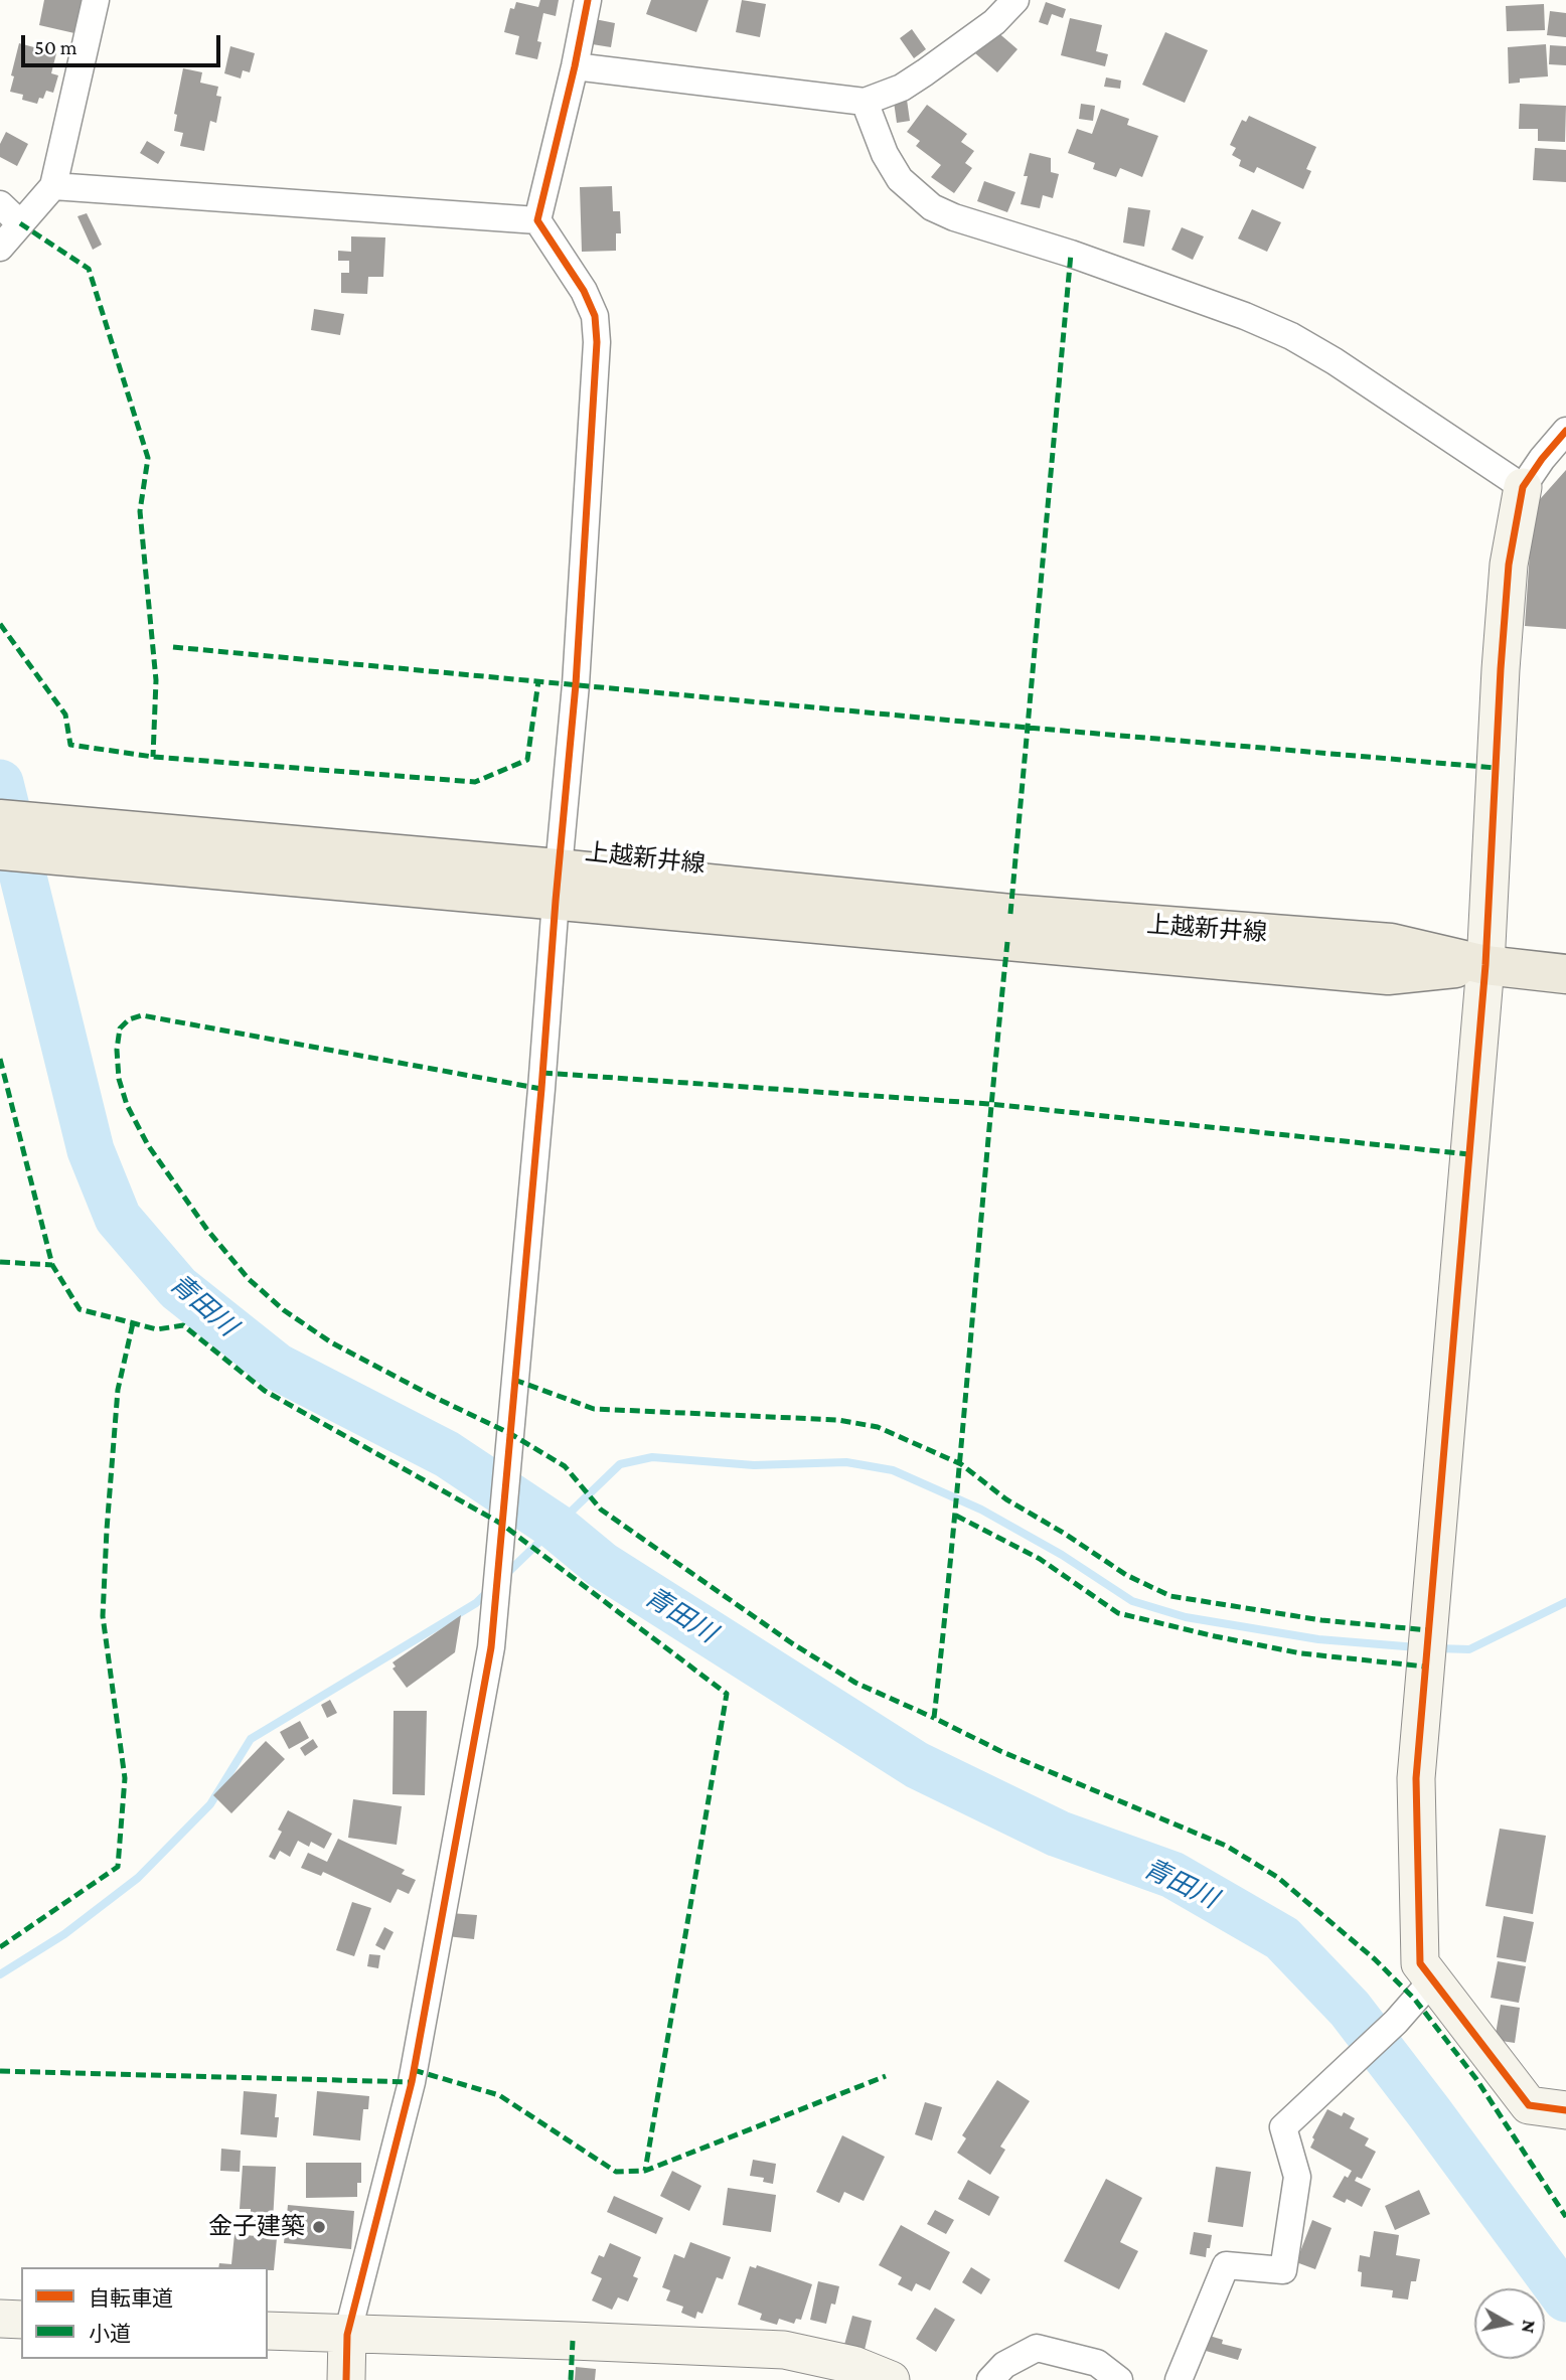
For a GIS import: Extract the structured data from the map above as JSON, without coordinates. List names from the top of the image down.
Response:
{
  "streets": {
    "main road": ["上越新井線"]
  },
  "water": ["青田川"],
  "places": ["金子建築"],
  "legend": ["自転車道", "小道"],
  "scale_bar": "50 m",
  "north": "right"
}
